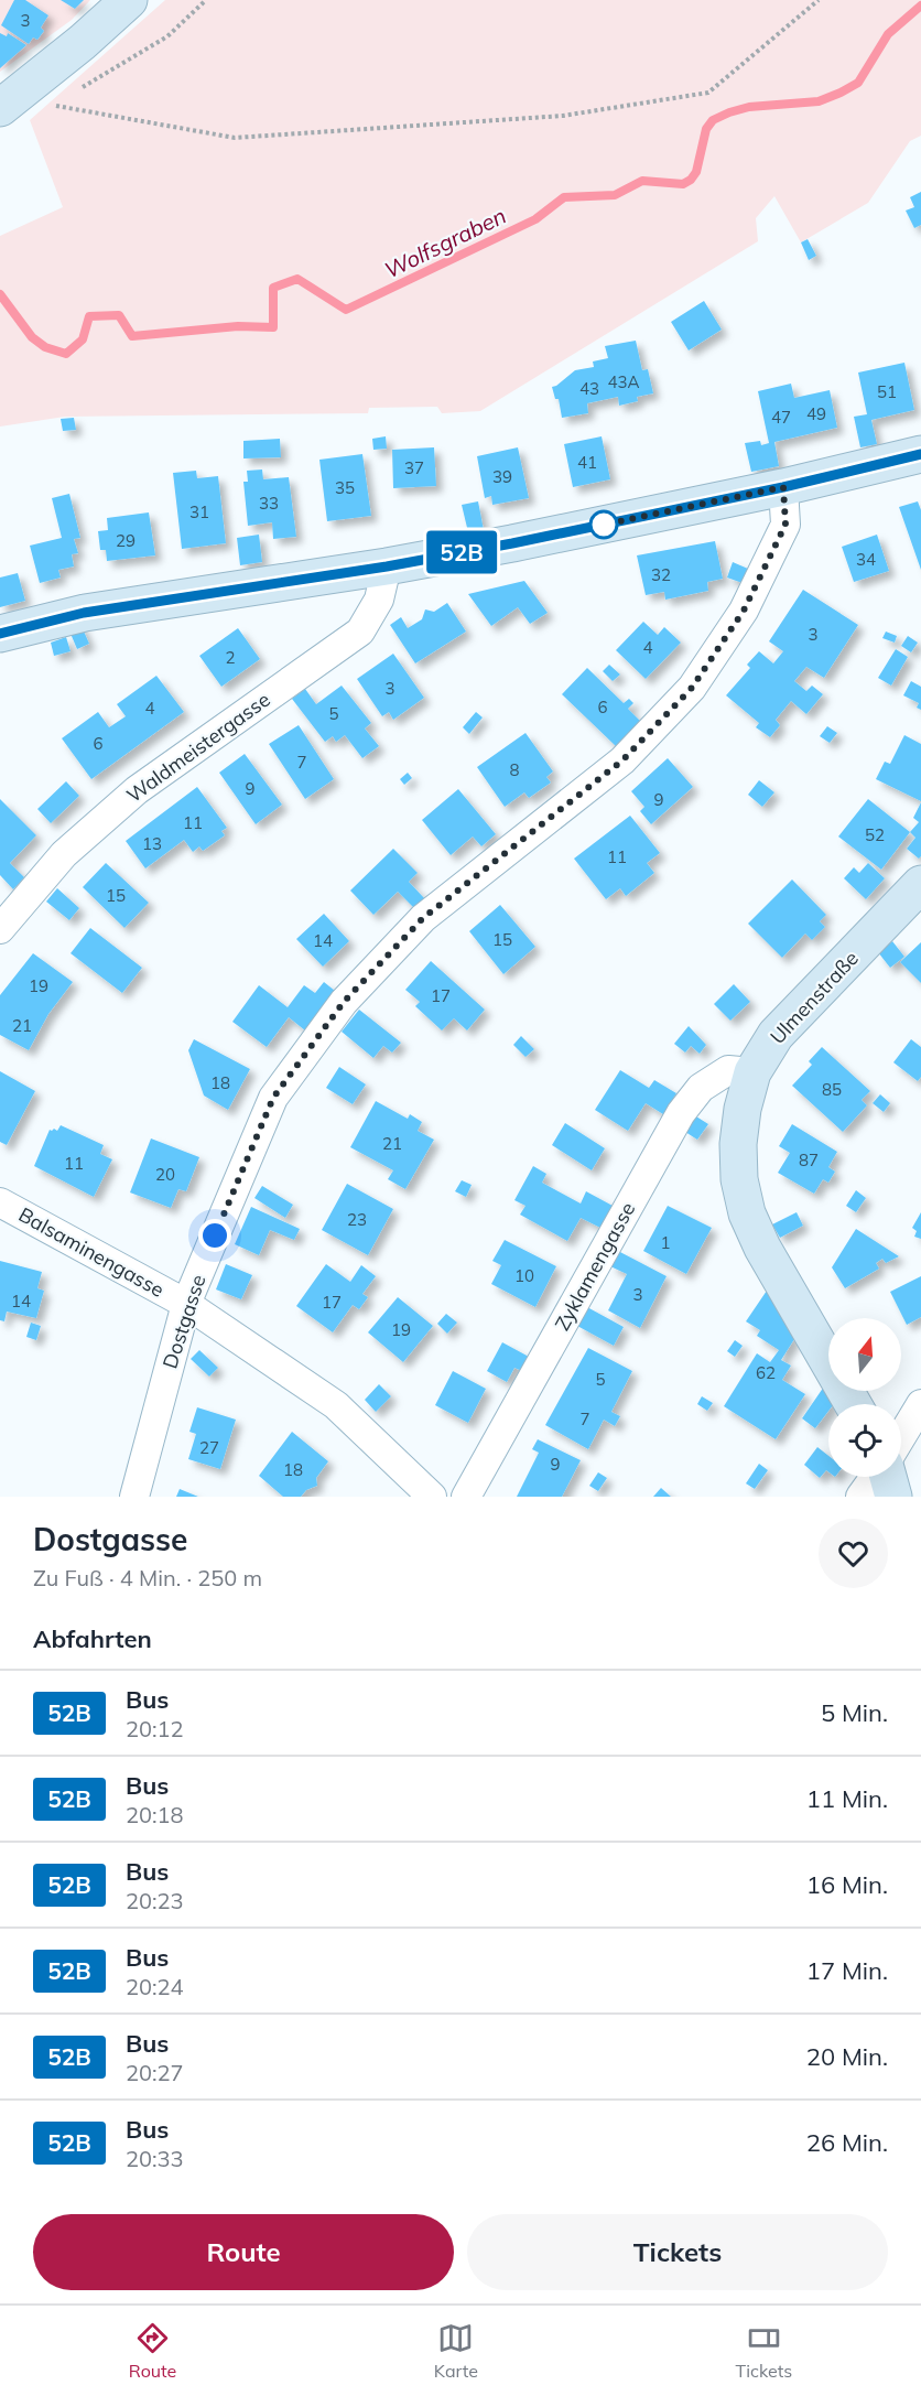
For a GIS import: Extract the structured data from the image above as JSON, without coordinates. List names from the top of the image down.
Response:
{
  "streets": {
    "street": [
      "Waldmeistergasse",
      "Ulmenstraße",
      "Balsaminengasse",
      "Zyklamengasse",
      "Dostgasse"
    ]
  },
  "crossings": [
    ["Ulmenstraße", "Zyklamengasse"],
    ["Balsaminengasse", "Dostgasse"]
  ],
  "water": ["Wolfsgraben"],
  "lines": ["bus line 52B"],
  "house_numbers": [
    "3",
    "43A",
    "43",
    "51",
    "49",
    "47",
    "41",
    "37",
    "39",
    "35",
    "33",
    "31",
    "29",
    "34",
    "32",
    "3",
    "4",
    "2",
    "3",
    "6",
    "4",
    "5",
    "6",
    "7",
    "8",
    "9",
    "9",
    "11",
    "52",
    "13",
    "11",
    "15",
    "15",
    "14",
    "19",
    "17",
    "21",
    "18",
    "85",
    "21",
    "87",
    "11",
    "20",
    "23",
    "1",
    "10",
    "3",
    "14",
    "17",
    "19",
    "62",
    "5",
    "7",
    "27",
    "9",
    "18"
  ],
  "north": "top",
  "page": {
    "on_map": "52B",
    "heading": [
      ["Dostgasse", "Zu Fuß · 4 Min. · 250 m"],
      "Abfahrten"
    ],
    "list": [
      {
        "mark": "52B",
        "name": "Bus",
        "note": "20:12",
        "value": "5 Min."
      },
      {
        "mark": "52B",
        "name": "Bus",
        "note": "20:18",
        "value": "11 Min."
      },
      {
        "mark": "52B",
        "name": "Bus",
        "note": "20:23",
        "value": "16 Min."
      },
      {
        "mark": "52B",
        "name": "Bus",
        "note": "20:24",
        "value": "17 Min."
      },
      {
        "mark": "52B",
        "name": "Bus",
        "note": "20:27",
        "value": "20 Min."
      },
      {
        "mark": "52B",
        "name": "Bus",
        "note": "20:33",
        "value": "26 Min."
      }
    ],
    "buttons": ["Route", "Tickets"],
    "tabs": ["Route", "Karte", "Tickets"]
  }
}
